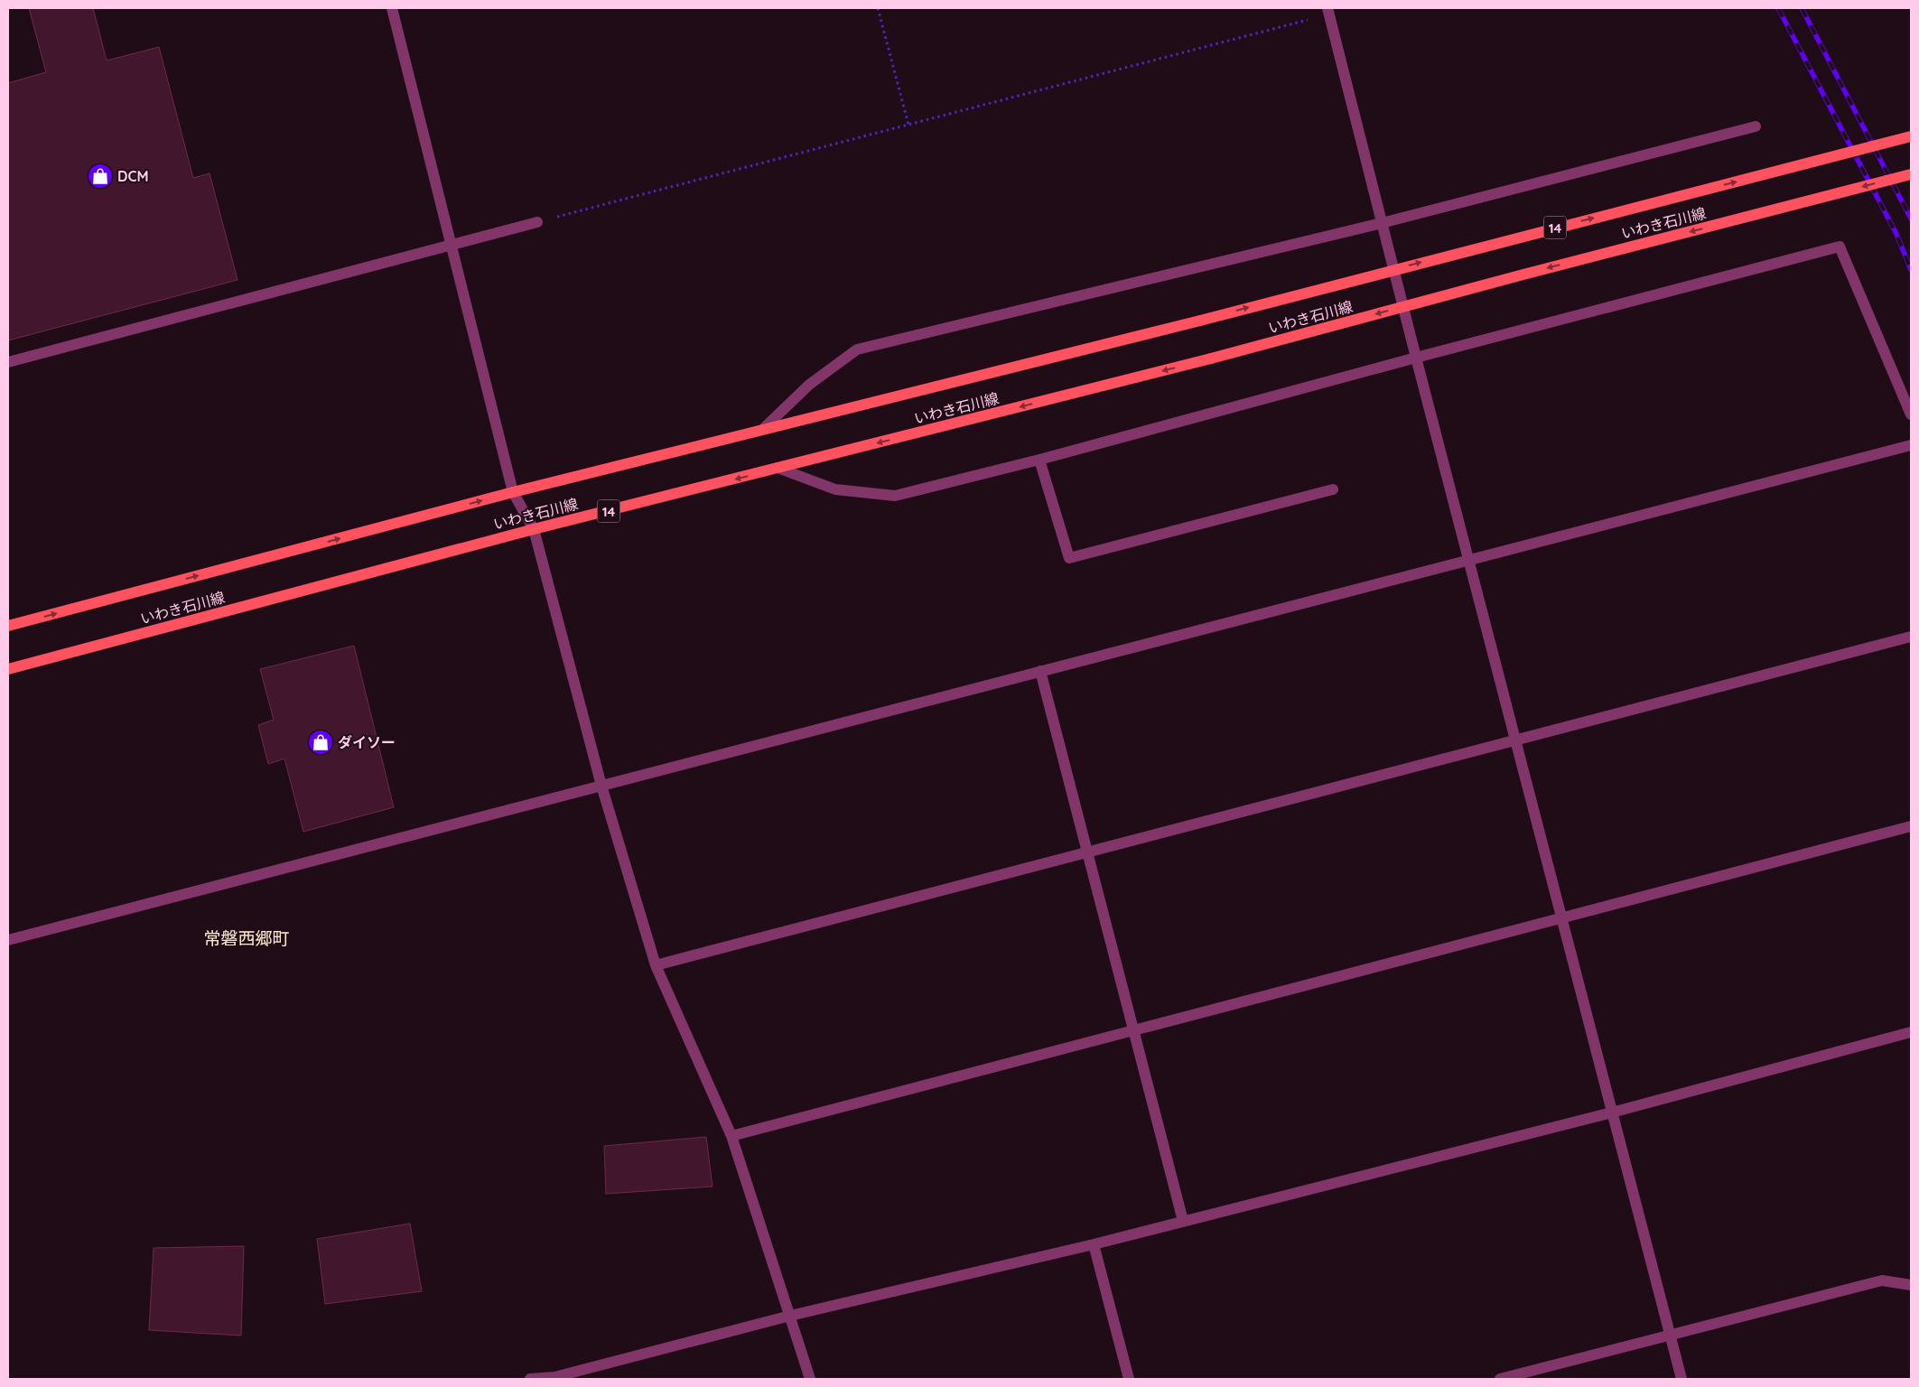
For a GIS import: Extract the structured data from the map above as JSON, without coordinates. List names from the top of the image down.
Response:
{
  "streets": {
    "main road": ["いわき石川線", "14"]
  },
  "districts": ["常磐西郷町"],
  "places": {
    "shop": ["DCM", "ダイソー"]
  }
}
